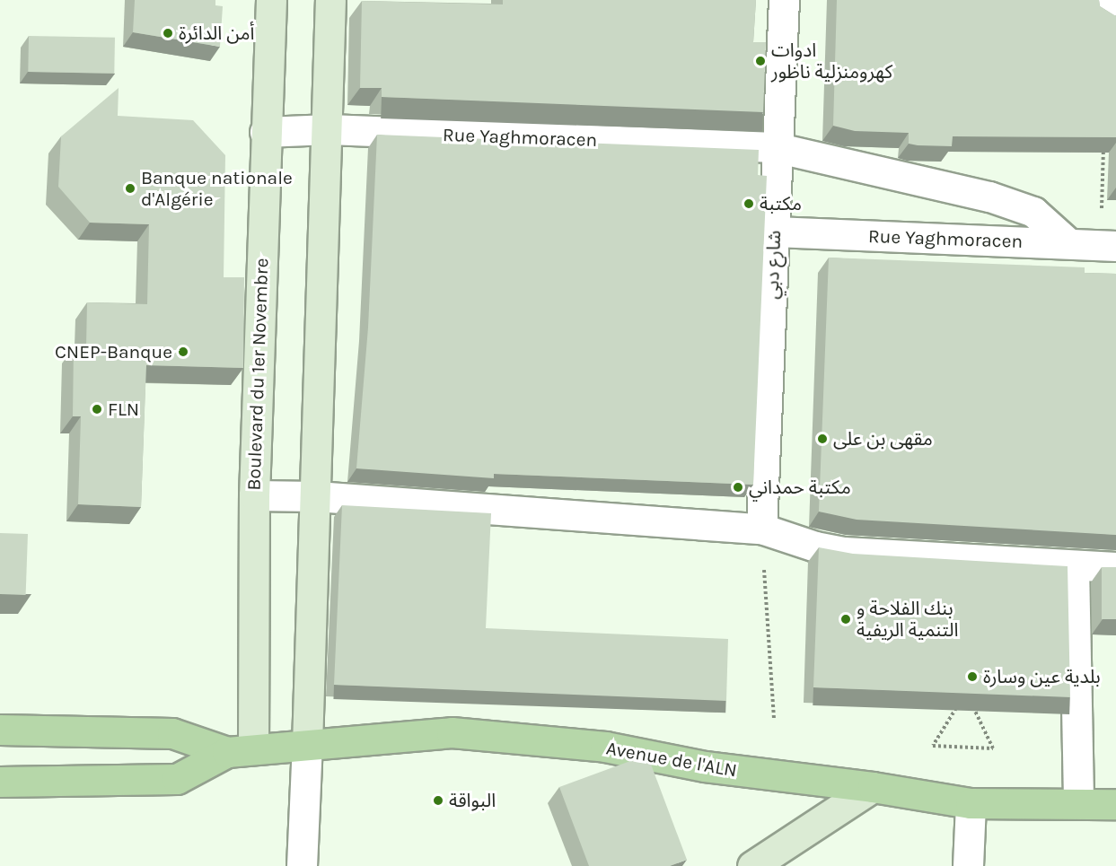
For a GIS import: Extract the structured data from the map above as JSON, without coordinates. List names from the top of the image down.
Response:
{
  "streets": {
    "main road": ["Boulevard du 1er Novembre", "Avenue de l'ALN"],
    "street": ["Rue Yaghmoracen", "شارع دبي"]
  },
  "crossings": [
    ["Rue Yaghmoracen", "شارع دبي"],
    ["Rue Yaghmoracen", "Boulevard du 1er Novembre"],
    ["Boulevard du 1er Novembre", "Avenue de l'ALN"]
  ],
  "places": [
    "أمن الدائرة",
    "ادوات كهرومنزلية ناظور",
    "Banque nationale d'Algérie",
    "مكتبة",
    "CNEP-Banque",
    "FLN",
    "مقهى بن على",
    "مكتبة حمداني",
    "بنك الفلاحة و التنمية الريفية",
    "بلدية عين وسارة",
    "البواقة"
  ]
}
